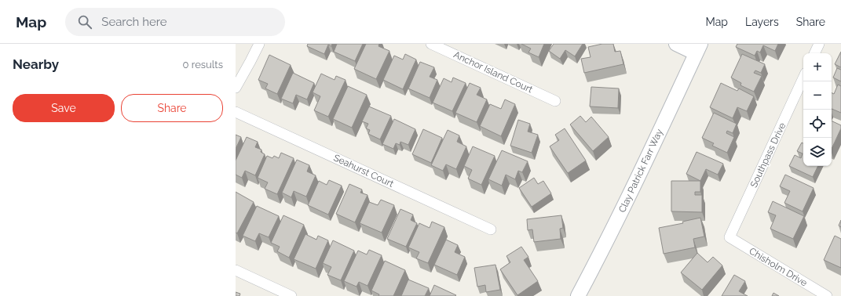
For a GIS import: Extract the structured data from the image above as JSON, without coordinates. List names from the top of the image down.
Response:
{
  "streets": {
    "street": [
      "Anchor Island Court",
      "Southpass Drive",
      "Seahurst Court",
      "Clay Patrick Farr Way",
      "Chisholm Drive"
    ]
  },
  "crossings": [
    ["Southpass Drive", "Chisholm Drive"]
  ],
  "page": {
    "header": "Map",
    "search": "Search here",
    "nav": ["Map", "Layers", "Share"],
    "heading": ["Nearby", "0 results"],
    "map_buttons": ["+", "−"],
    "buttons": ["Save", "Share"]
  }
}
